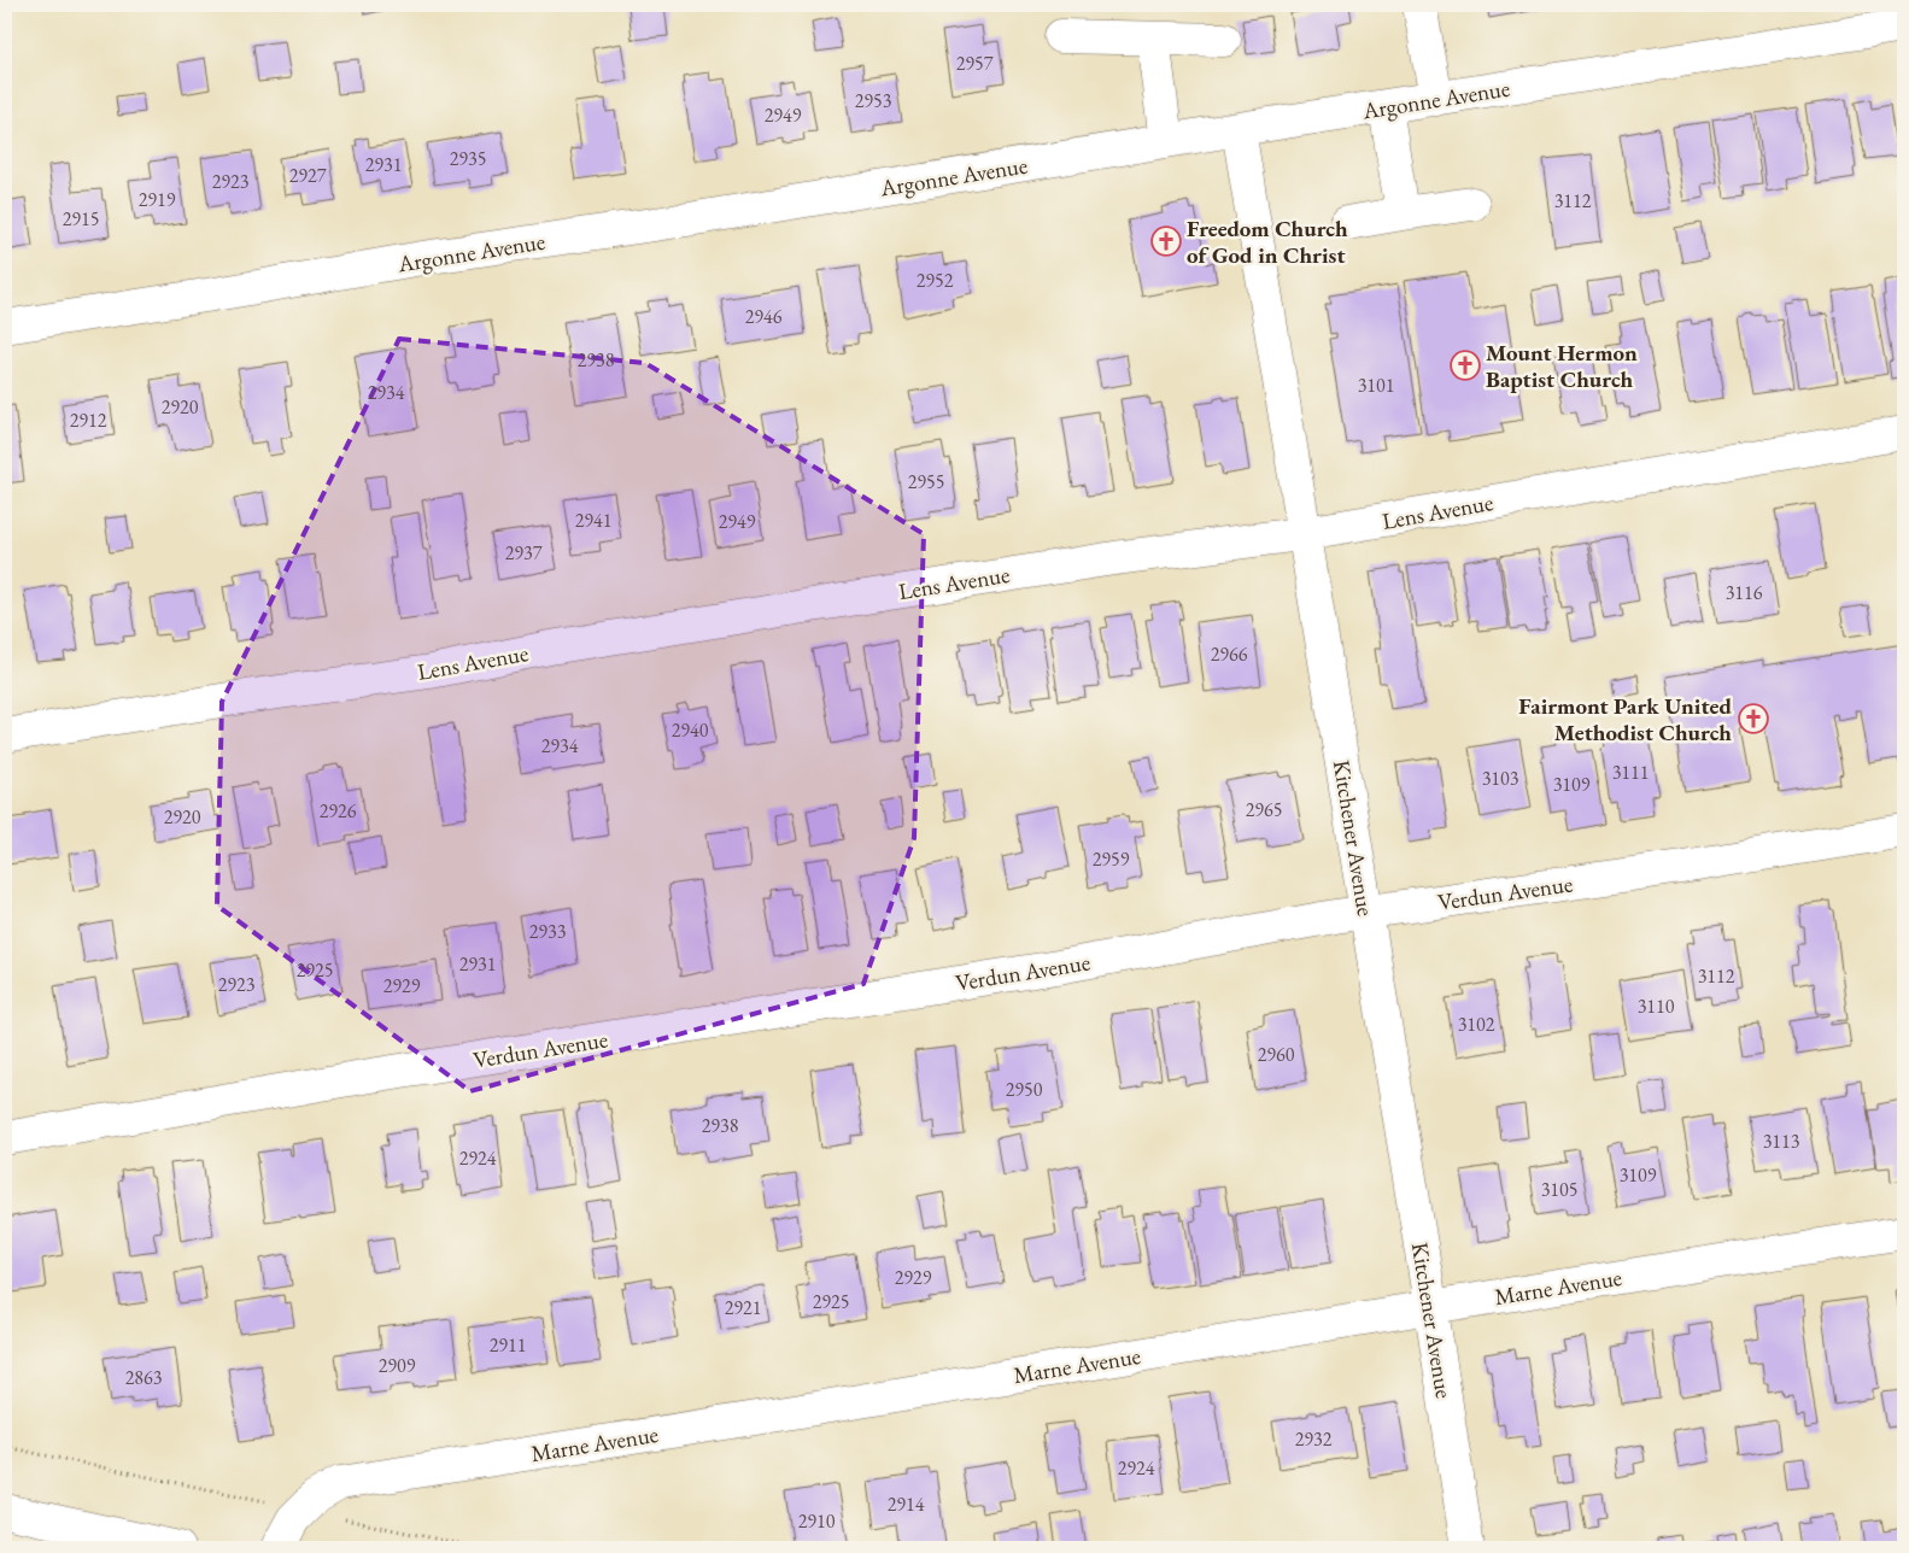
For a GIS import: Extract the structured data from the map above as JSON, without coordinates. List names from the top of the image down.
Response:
{
  "streets": {
    "street": [
      "Argonne Avenue",
      "Lens Avenue",
      "Kitchener Avenue",
      "Verdun Avenue",
      "Marne Avenue"
    ]
  },
  "crossings": [
    ["Argonne Avenue", "Kitchener Avenue"],
    ["Lens Avenue", "Kitchener Avenue"],
    ["Kitchener Avenue", "Verdun Avenue"],
    ["Kitchener Avenue", "Marne Avenue"]
  ],
  "places": {
    "church": ["Freedom Church of God in Christ", "Mount Hermon Baptist Church", "Fairmont Park United Methodist Church"]
  },
  "house_numbers": [
    "2957",
    "2953",
    "2949",
    "2935",
    "2931",
    "2927",
    "2923",
    "2919",
    "3112",
    "2915",
    "2952",
    "2946",
    "2938",
    "3101",
    "2934",
    "2920",
    "2912",
    "2955",
    "2941",
    "2949",
    "2937",
    "3116",
    "2966",
    "2940",
    "2934",
    "3111",
    "3103",
    "3109",
    "2965",
    "2926",
    "2920",
    "2959",
    "2933",
    "2931",
    "2925",
    "3112",
    "2923",
    "2929",
    "3110",
    "3102",
    "2960",
    "2950",
    "2938",
    "3113",
    "2924",
    "3109",
    "3105",
    "2929",
    "2925",
    "2921",
    "2911",
    "2909",
    "2863",
    "2932",
    "2924",
    "2914",
    "2910"
  ]
}
